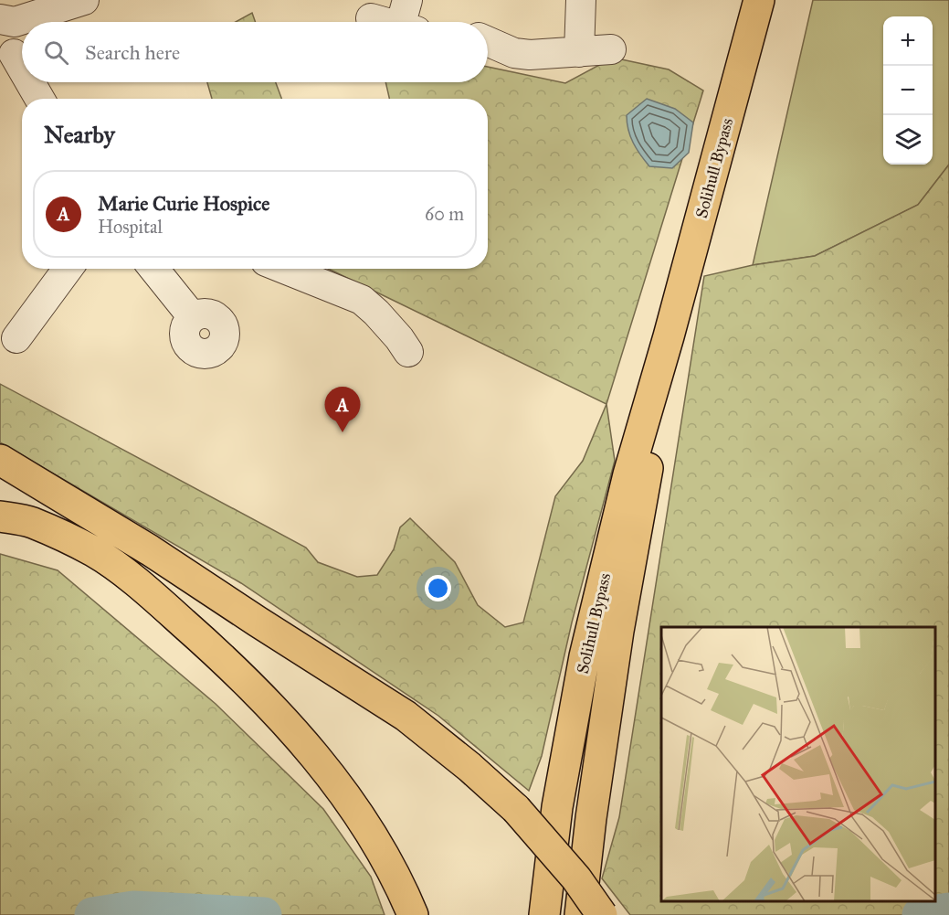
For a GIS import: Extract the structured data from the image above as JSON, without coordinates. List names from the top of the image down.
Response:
{
  "streets": {
    "highway": ["Solihull Bypass"]
  },
  "page": {
    "map_buttons": ["+", "−"],
    "search": "Search here",
    "heading": "Nearby",
    "list": [
      {
        "mark": "A",
        "name": "Marie Curie Hospice",
        "note": "Hospital",
        "value": "60 m"
      }
    ],
    "pins": "A"
  }
}
